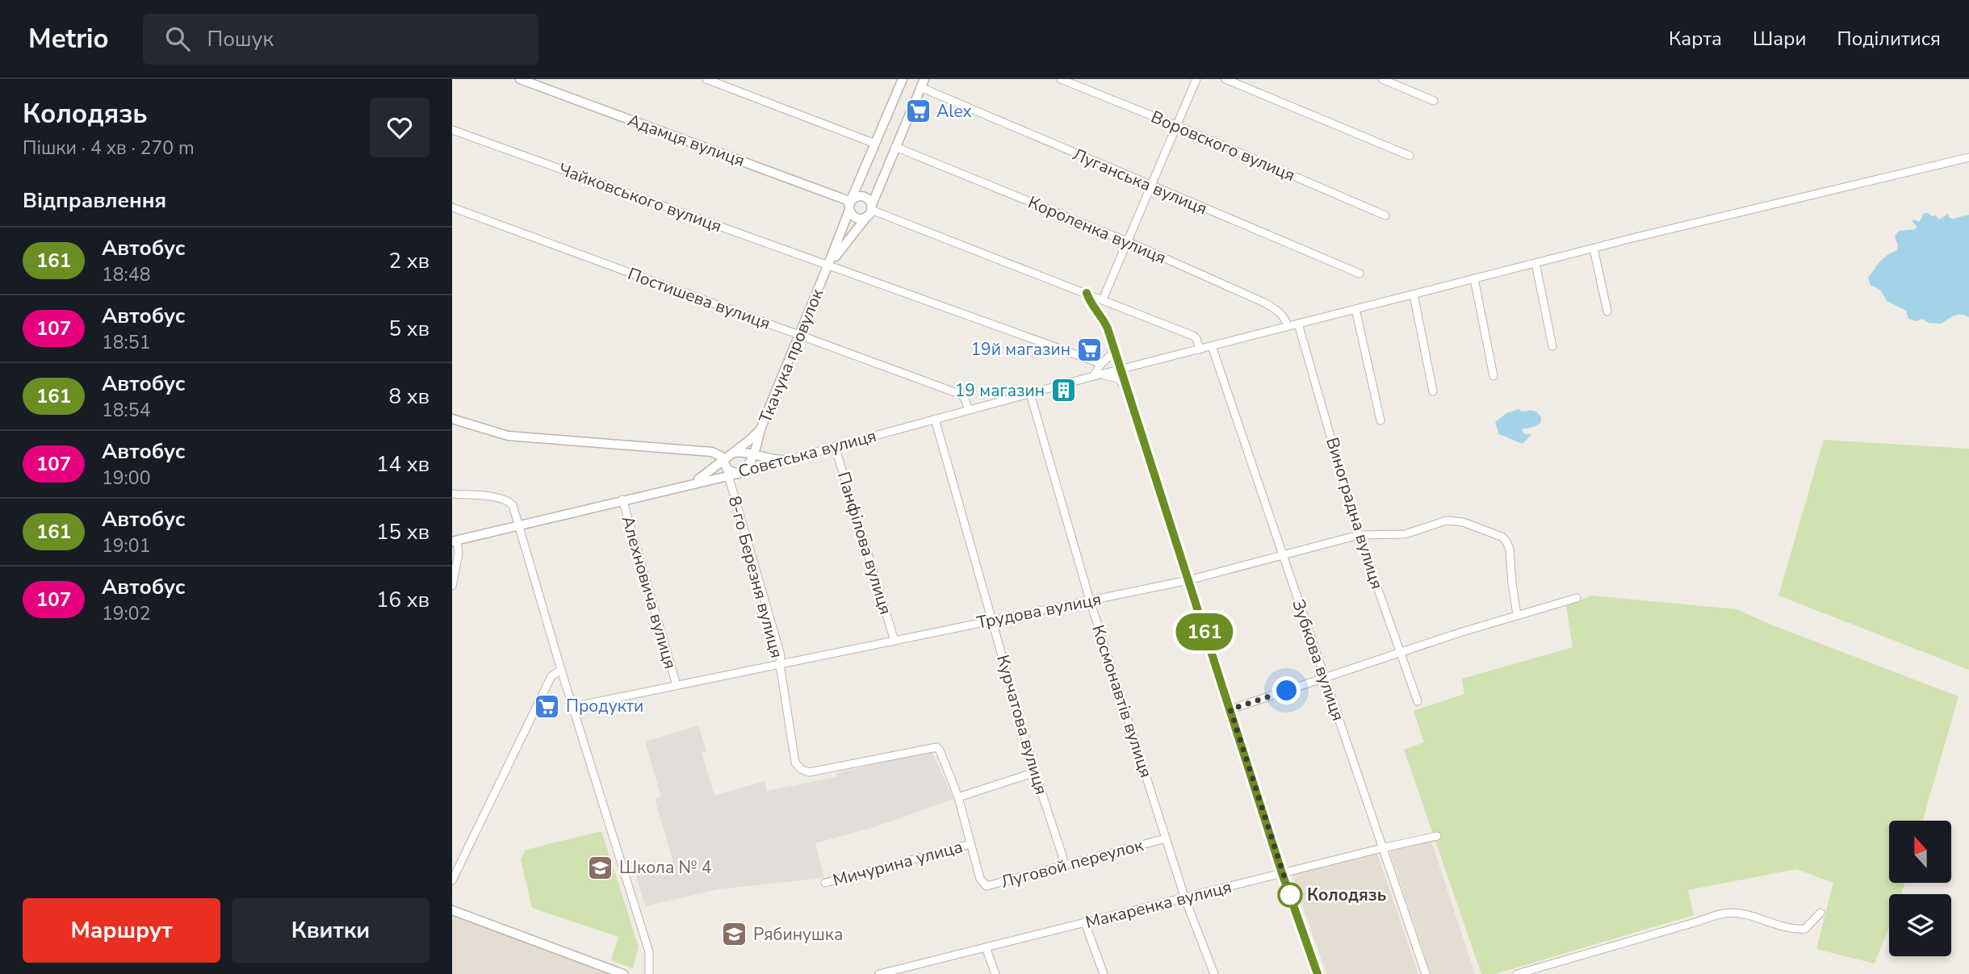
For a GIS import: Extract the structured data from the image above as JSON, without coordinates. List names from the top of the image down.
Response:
{
  "streets": {
    "street": [
      "Адамця вулиця",
      "Воровского вулиця",
      "Луганська вулиця",
      "Чайковського вулиця",
      "Короленка вулиця",
      "Постишева вулиця",
      "Ткачука провулок",
      "Совєтська вулиця",
      "Виноградна вулиця",
      "Панфілова вулиця",
      "8-го Березня вулиця",
      "Алехновича вулиця",
      "Трудова вулиця",
      "Зубкова вулиця",
      "Космонавтів вулиця",
      "Курчатова вулиця",
      "Мичурина улица",
      "Луговой переулок",
      "Макаренка вулиця"
    ]
  },
  "crossings": [
    ["Чайковського вулиця", "Ткачука провулок"],
    ["Короленка вулиця", "Совєтська вулиця"],
    ["Постишева вулиця", "Ткачука провулок"],
    ["Постишева вулиця", "Совєтська вулиця"],
    ["Ткачука провулок", "Совєтська вулиця"],
    ["Совєтська вулиця", "Виноградна вулиця"],
    ["Совєтська вулиця", "Панфілова вулиця"],
    ["Совєтська вулиця", "8-го Березня вулиця"],
    ["Совєтська вулиця", "Алехновича вулиця"],
    ["Совєтська вулиця", "Зубкова вулиця"],
    ["Совєтська вулиця", "Космонавтів вулиця"],
    ["Совєтська вулиця", "Курчатова вулиця"],
    ["Виноградна вулиця", "Трудова вулиця"],
    ["Панфілова вулиця", "Трудова вулиця"],
    ["8-го Березня вулиця", "Трудова вулиця"],
    ["8-го Березня вулиця", "Луговой переулок"],
    ["Алехновича вулиця", "Трудова вулиця"],
    ["Трудова вулиця", "Зубкова вулиця"],
    ["Трудова вулиця", "Космонавтів вулиця"],
    ["Трудова вулиця", "Курчатова вулиця"],
    ["Зубкова вулиця", "Макаренка вулиця"],
    ["Космонавтів вулиця", "Луговой переулок"],
    ["Космонавтів вулиця", "Макаренка вулиця"],
    ["Курчатова вулиця", "Луговой переулок"],
    ["Мичурина улица", "Луговой переулок"]
  ],
  "places": {
    "supermarket": ["Alex", "19й магазин", "Продукти"],
    "building": ["19 магазин"],
    "school or university": ["Школа № 4", "Рябинушка"],
    "other": ["Колодязь"]
  },
  "lines": ["bus line 161"],
  "north": "top",
  "page": {
    "header": "Metrio",
    "search": "Пошук",
    "nav": ["Карта", "Шари", "Поділитися"],
    "heading": [
      ["Колодязь", "Пішки · 4 хв · 270 m"],
      "Відправлення"
    ],
    "on_map": "161",
    "list": [
      {
        "mark": "161",
        "name": "Автобус",
        "note": "18:48",
        "value": "2 хв"
      },
      {
        "mark": "107",
        "name": "Автобус",
        "note": "18:51",
        "value": "5 хв"
      },
      {
        "mark": "161",
        "name": "Автобус",
        "note": "18:54",
        "value": "8 хв"
      },
      {
        "mark": "107",
        "name": "Автобус",
        "note": "19:00",
        "value": "14 хв"
      },
      {
        "mark": "161",
        "name": "Автобус",
        "note": "19:01",
        "value": "15 хв"
      },
      {
        "mark": "107",
        "name": "Автобус",
        "note": "19:02",
        "value": "16 хв"
      }
    ],
    "buttons": ["Маршрут", "Квитки"]
  }
}
